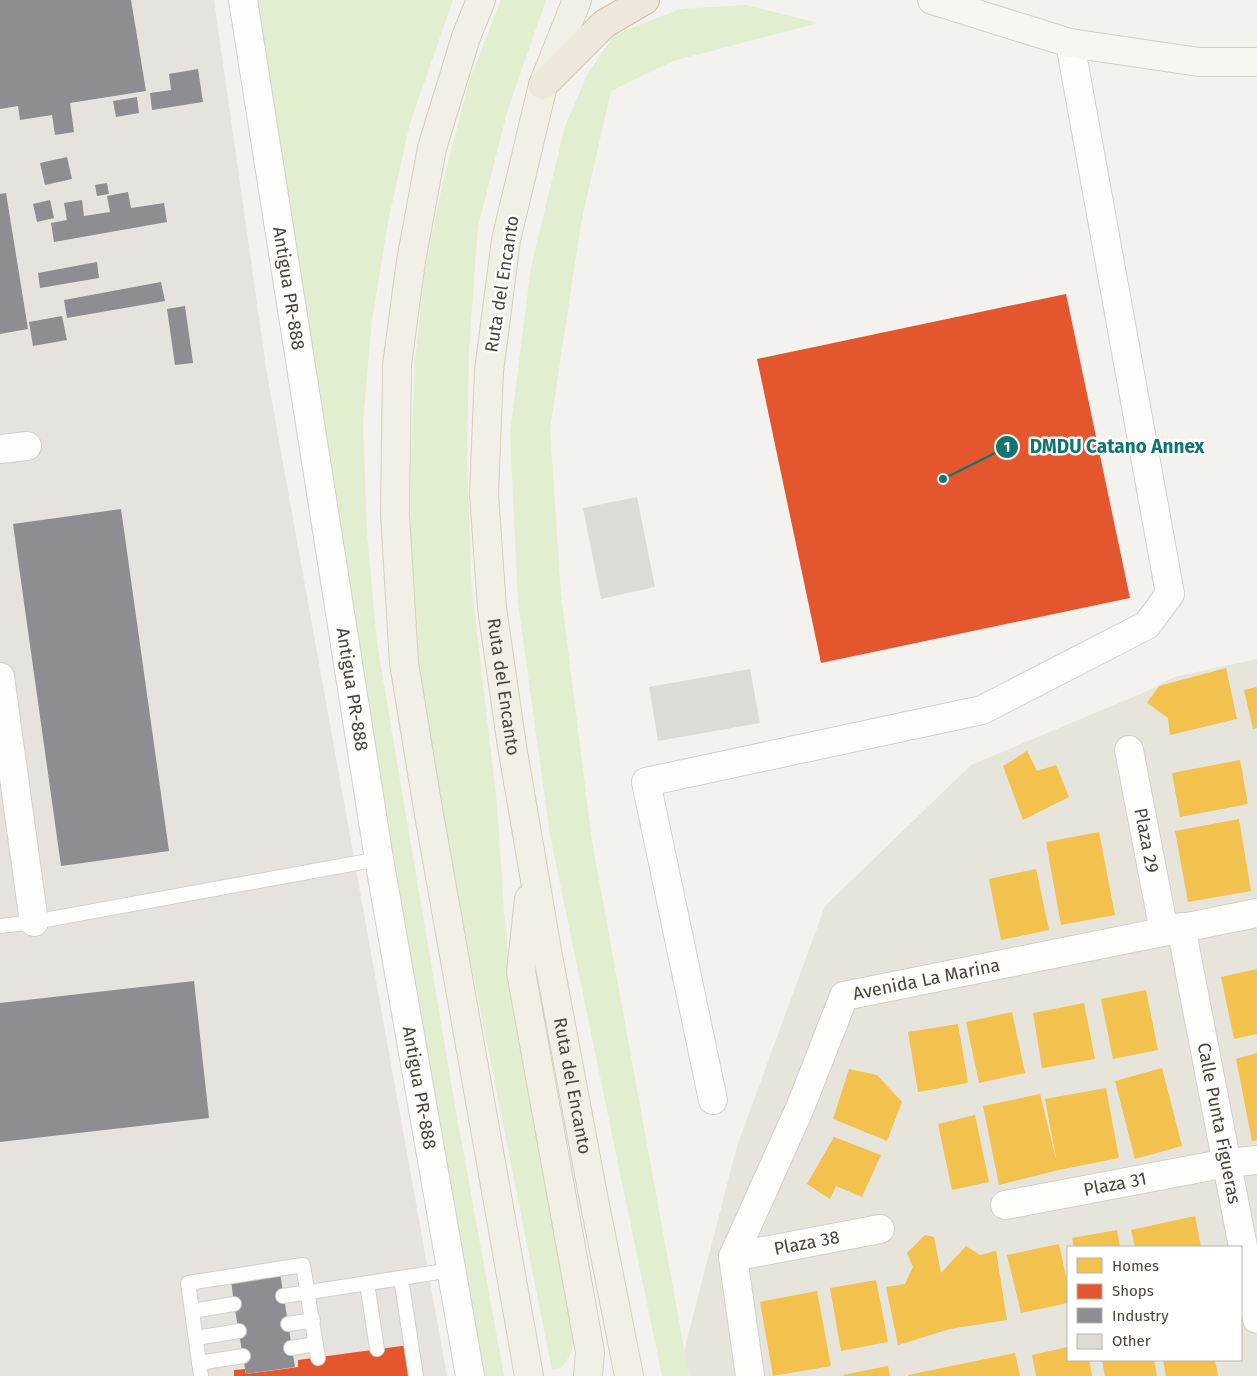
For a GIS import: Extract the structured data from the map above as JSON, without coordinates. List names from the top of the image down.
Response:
{
  "streets": {
    "main road": ["Ruta del Encanto"],
    "street": [
      "Antigua PR-888",
      "Plaza 29",
      "Avenida La Marina",
      "Calle Punta Figueras",
      "Plaza 31",
      "Plaza 38"
    ]
  },
  "crossings": [
    ["Plaza 29", "Avenida La Marina"],
    ["Plaza 29", "Calle Punta Figueras"],
    ["Avenida La Marina", "Calle Punta Figueras"],
    ["Avenida La Marina", "Plaza 38"],
    ["Calle Punta Figueras", "Plaza 31"]
  ],
  "places": ["DMDU Catano Annex"],
  "legend": [
    "Homes",
    "Shops",
    "Industry",
    "Other"
  ]
}
